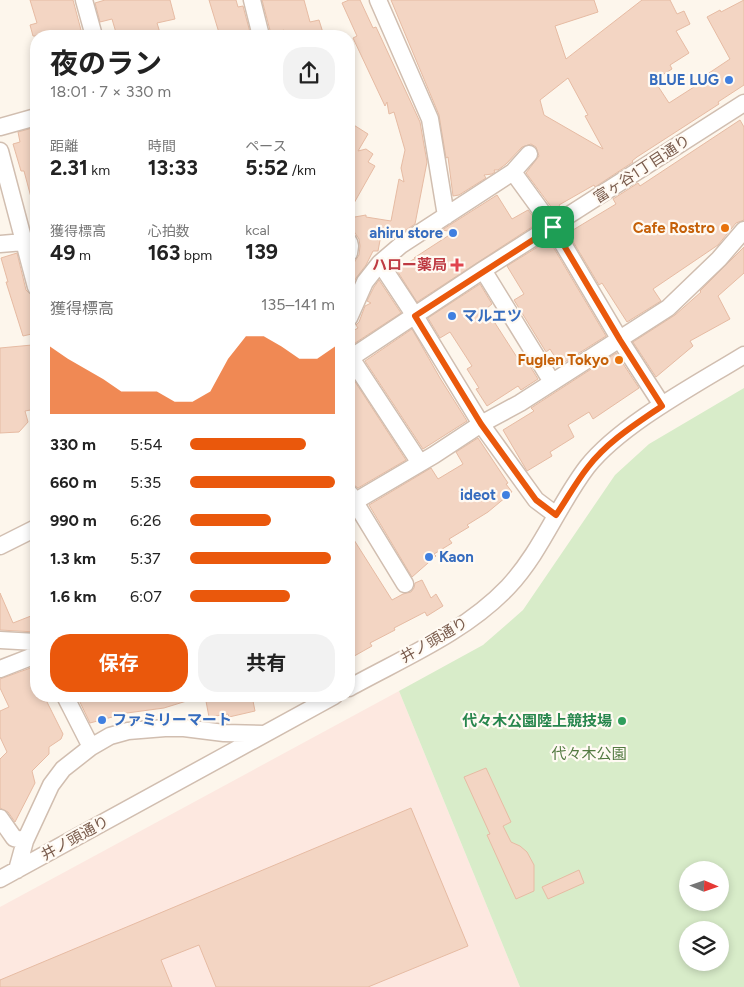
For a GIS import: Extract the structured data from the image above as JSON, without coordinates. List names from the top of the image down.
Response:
{
  "streets": {
    "street": ["富ヶ谷1丁目通り", "井ノ頭通り"]
  },
  "parks": ["代々木公園"],
  "places": {
    "other": [
      "BLUE LUG",
      "Cafe Rostro",
      "ahiru store",
      "マルエツ",
      "Fuglen Tokyo",
      "ideot",
      "Kaon",
      "ファミリーマート",
      "代々木公園陸上競技場"
    ],
    "health": ["ハロー薬局"]
  },
  "north": "right",
  "page": {
    "heading": ["夜のラン", "18:01 · 7 × 330 m"],
    "stats": [
      ["距離", "2.31 km"],
      ["時間", "13:33"],
      ["ペース", "5:52 /km"],
      ["獲得標高", "49 m"],
      ["心拍数", "163 bpm"],
      ["kcal", "139"]
    ],
    "chart": ["獲得標高", "135–141 m"],
    "list": [
      {
        "name": "330 m",
        "note": "5:54"
      },
      {
        "name": "660 m",
        "note": "5:35"
      },
      {
        "name": "990 m",
        "note": "6:26"
      },
      {
        "name": "1.3 km",
        "note": "5:37"
      },
      {
        "name": "1.6 km",
        "note": "6:07"
      }
    ],
    "buttons": ["保存", "共有"]
  }
}
